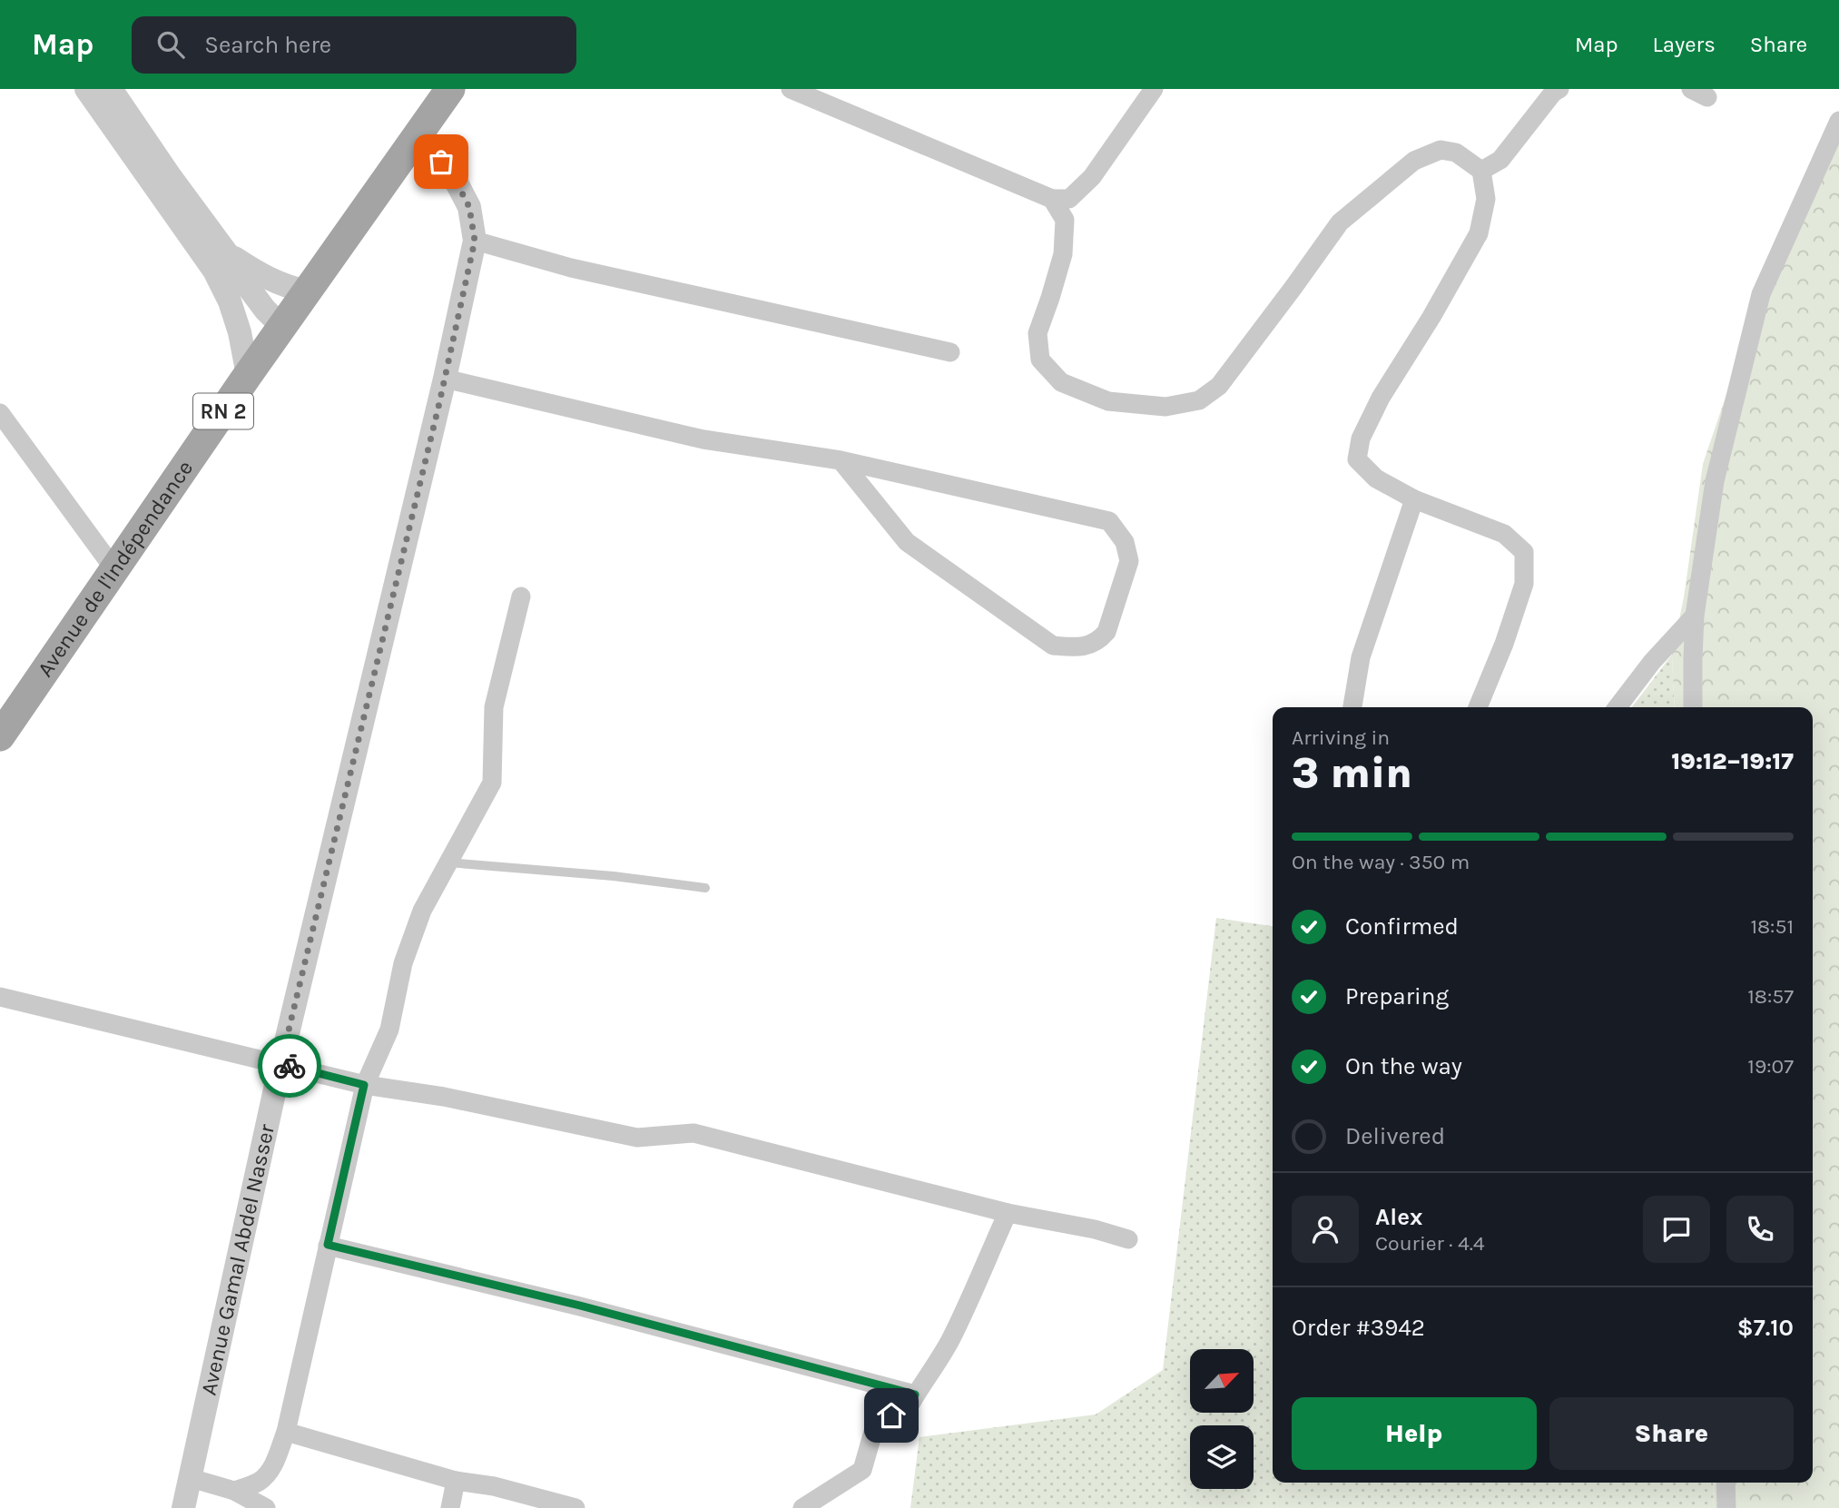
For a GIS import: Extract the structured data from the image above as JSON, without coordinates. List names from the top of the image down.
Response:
{
  "streets": {
    "main road": ["RN 2", "Avenue de l'Indépendance"],
    "street": ["Avenue Gamal Abdel Nasser"]
  },
  "crossings": [
    ["Avenue de l'Indépendance", "Avenue Gamal Abdel Nasser"]
  ],
  "north": "top right",
  "page": {
    "header": "Map",
    "search": "Search here",
    "nav": ["Map", "Layers", "Share"],
    "heading": ["3 min", "Arriving in", "19:12–19:17"],
    "panel": [
      "Alex",
      "Courier · 4.4",
      "Order #3942",
      "$7.10"
    ],
    "bar": "On the way · 350 m",
    "list": [
      ["Confirmed", "18:51"],
      ["Preparing", "18:57"],
      ["On the way", "19:07"],
      "Delivered"
    ],
    "buttons": ["Help", "Share"]
  }
}
